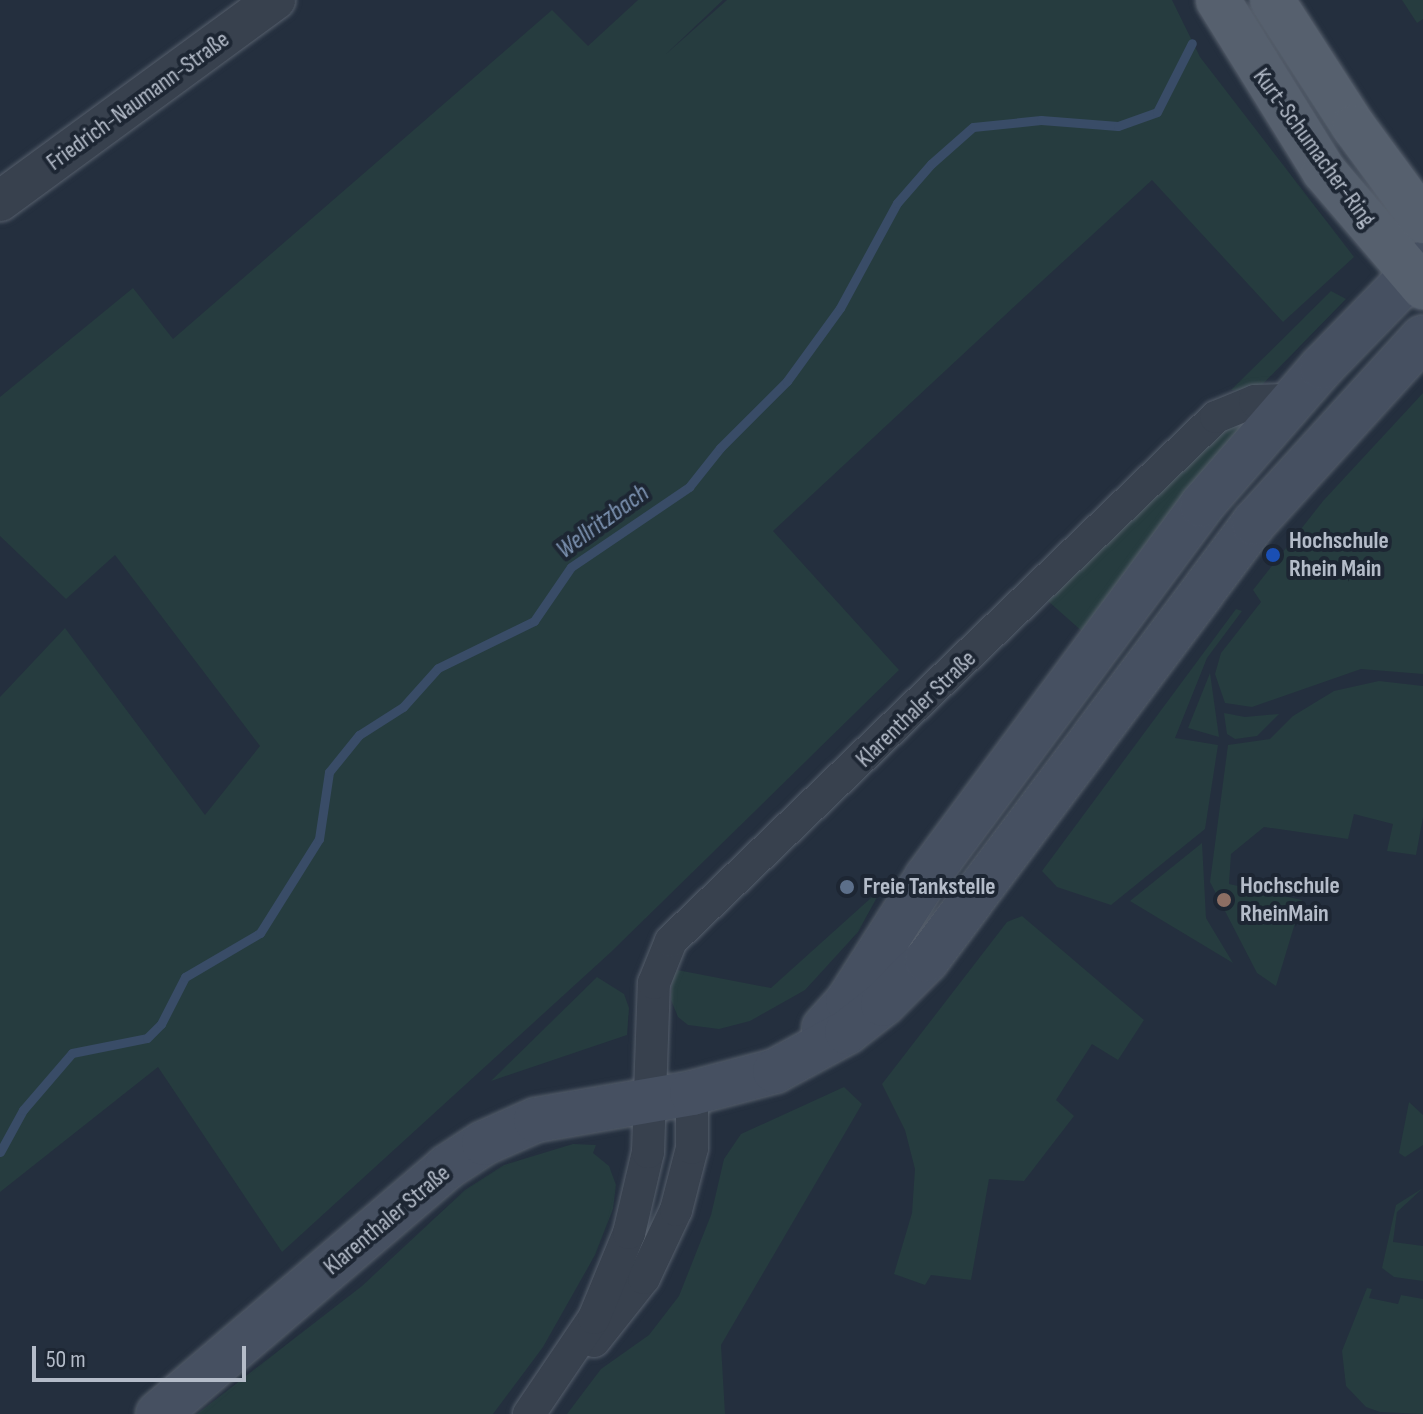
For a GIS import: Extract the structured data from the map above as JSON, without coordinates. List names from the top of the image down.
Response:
{
  "streets": {
    "main road": ["Kurt-Schumacher-Ring", "Klarenthaler Straße"],
    "street": ["Friedrich-Naumann-Straße"]
  },
  "crossings": [
    ["Kurt-Schumacher-Ring", "Klarenthaler Straße"]
  ],
  "water": ["Wellritzbach"],
  "places": ["Hochschule Rhein Main", "Freie Tankstelle", "Hochschule RheinMain"],
  "scale_bar": "50 m"
}
